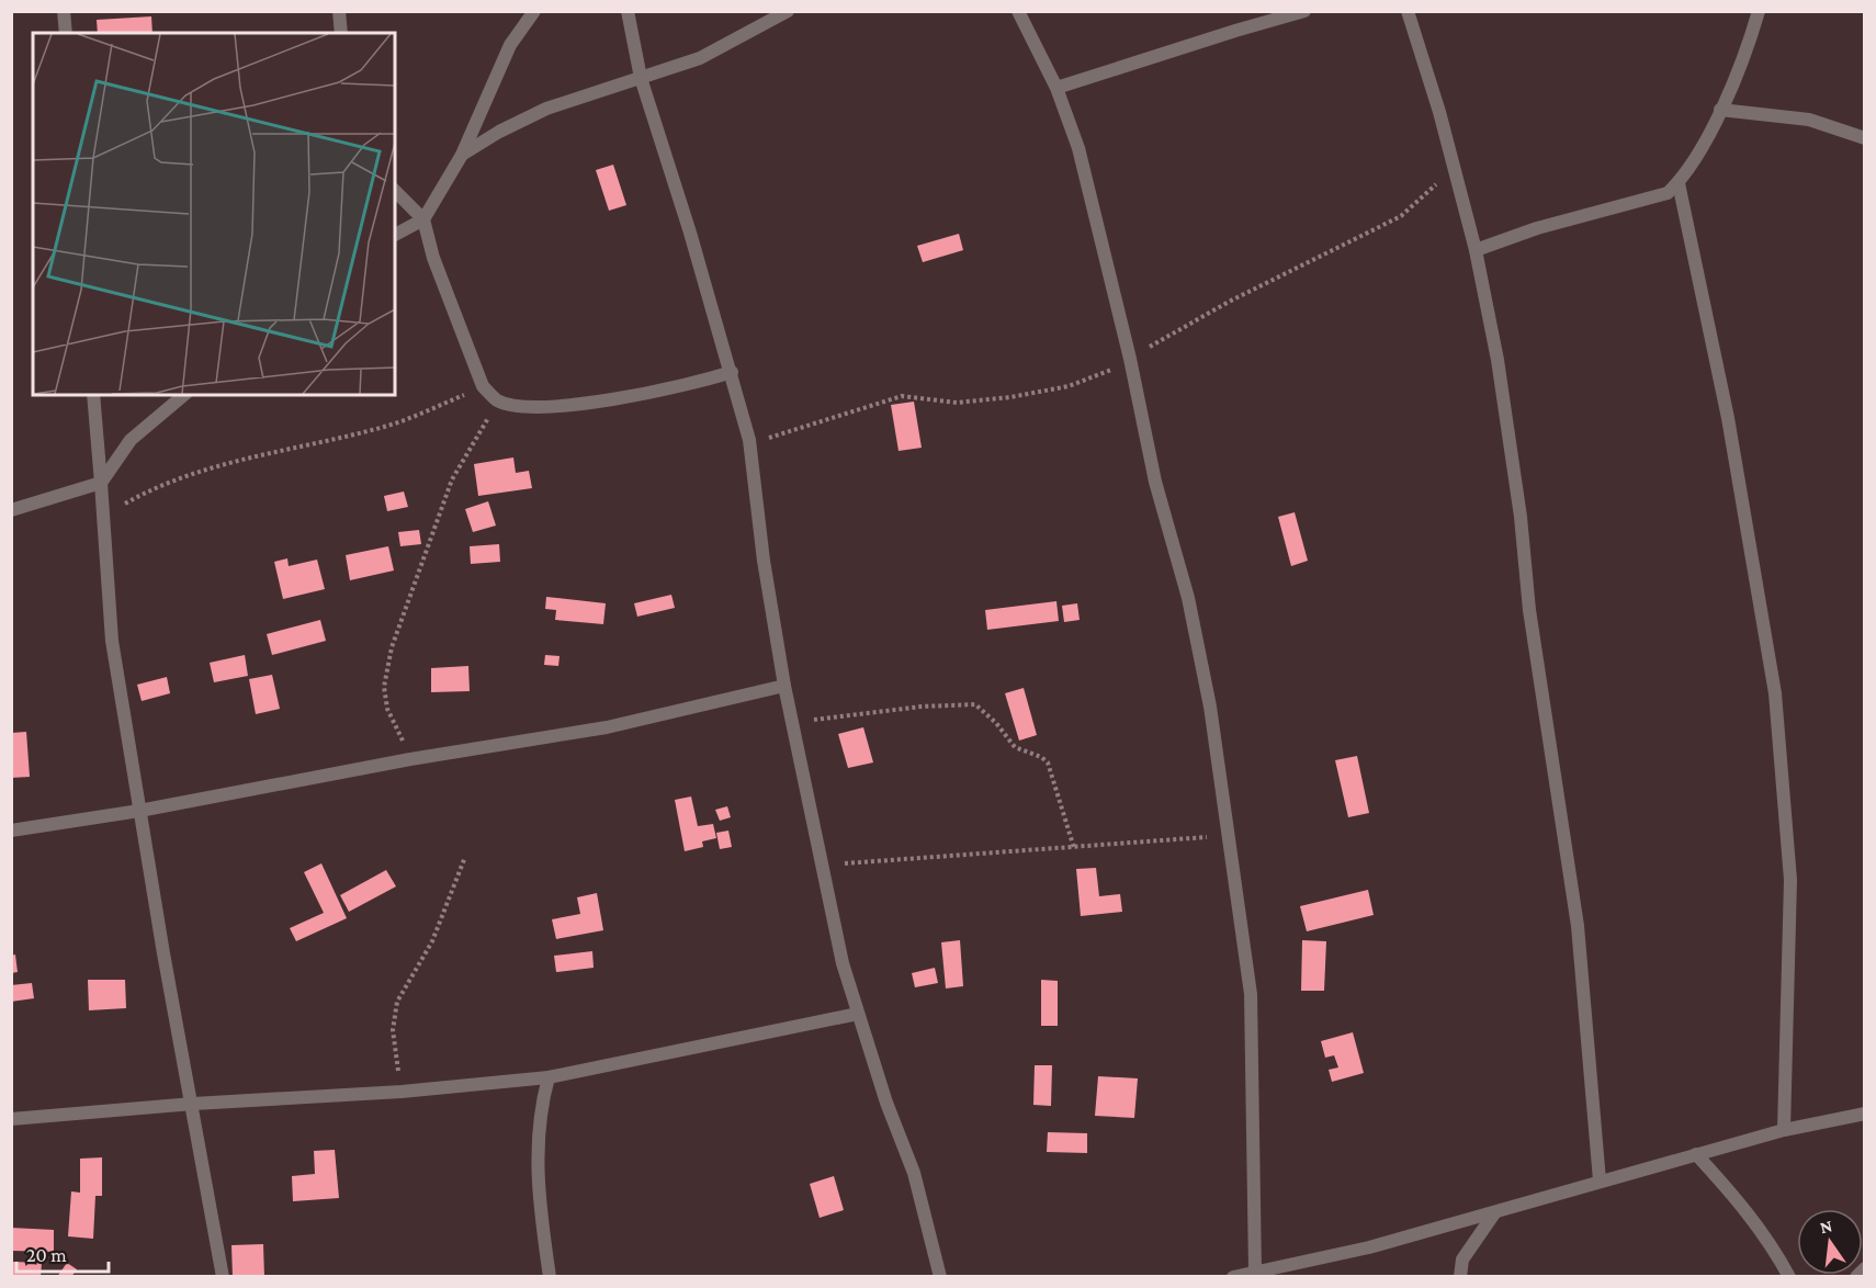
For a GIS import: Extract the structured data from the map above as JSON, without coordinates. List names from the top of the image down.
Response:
{
  "scale_bar": "20 m",
  "north": "top"
}
